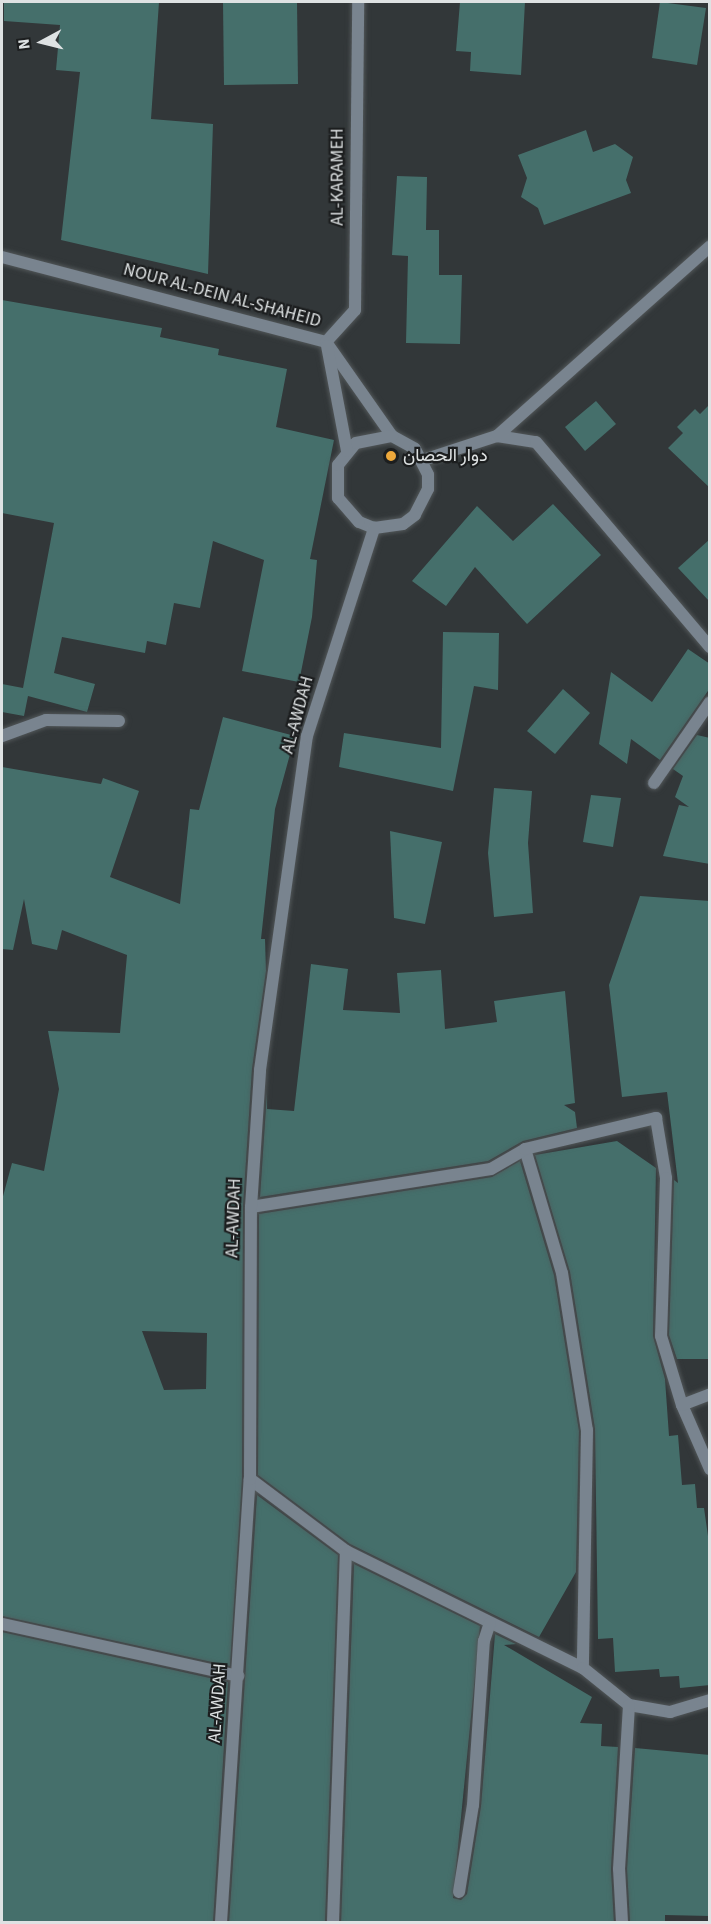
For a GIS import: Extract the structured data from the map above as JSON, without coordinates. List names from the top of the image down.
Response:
{
  "streets": {
    "street": ["AL-KARAMEH", "NOUR AL-DEIN AL-SHAHEID", "AL-AWDAH"]
  },
  "crossings": [
    ["AL-KARAMEH", "NOUR AL-DEIN AL-SHAHEID"],
    ["NOUR AL-DEIN AL-SHAHEID", "AL-AWDAH"]
  ],
  "places": ["دوار الحصان"],
  "north": "left"
}
